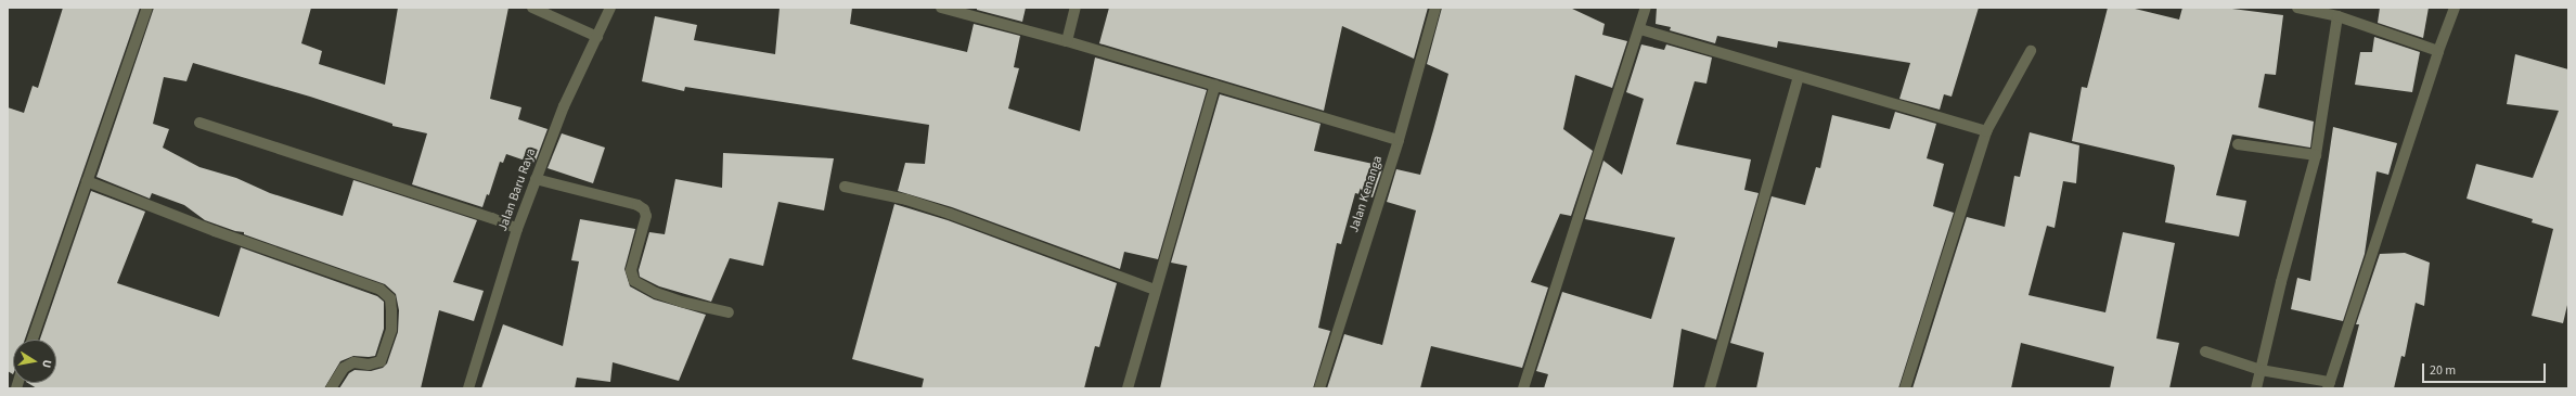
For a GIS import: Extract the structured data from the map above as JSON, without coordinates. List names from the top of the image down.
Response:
{
  "streets": {
    "street": ["Jalan Baru Raya", "Jalan Kenanga"]
  },
  "scale_bar": "20 m",
  "north": "right"
}
